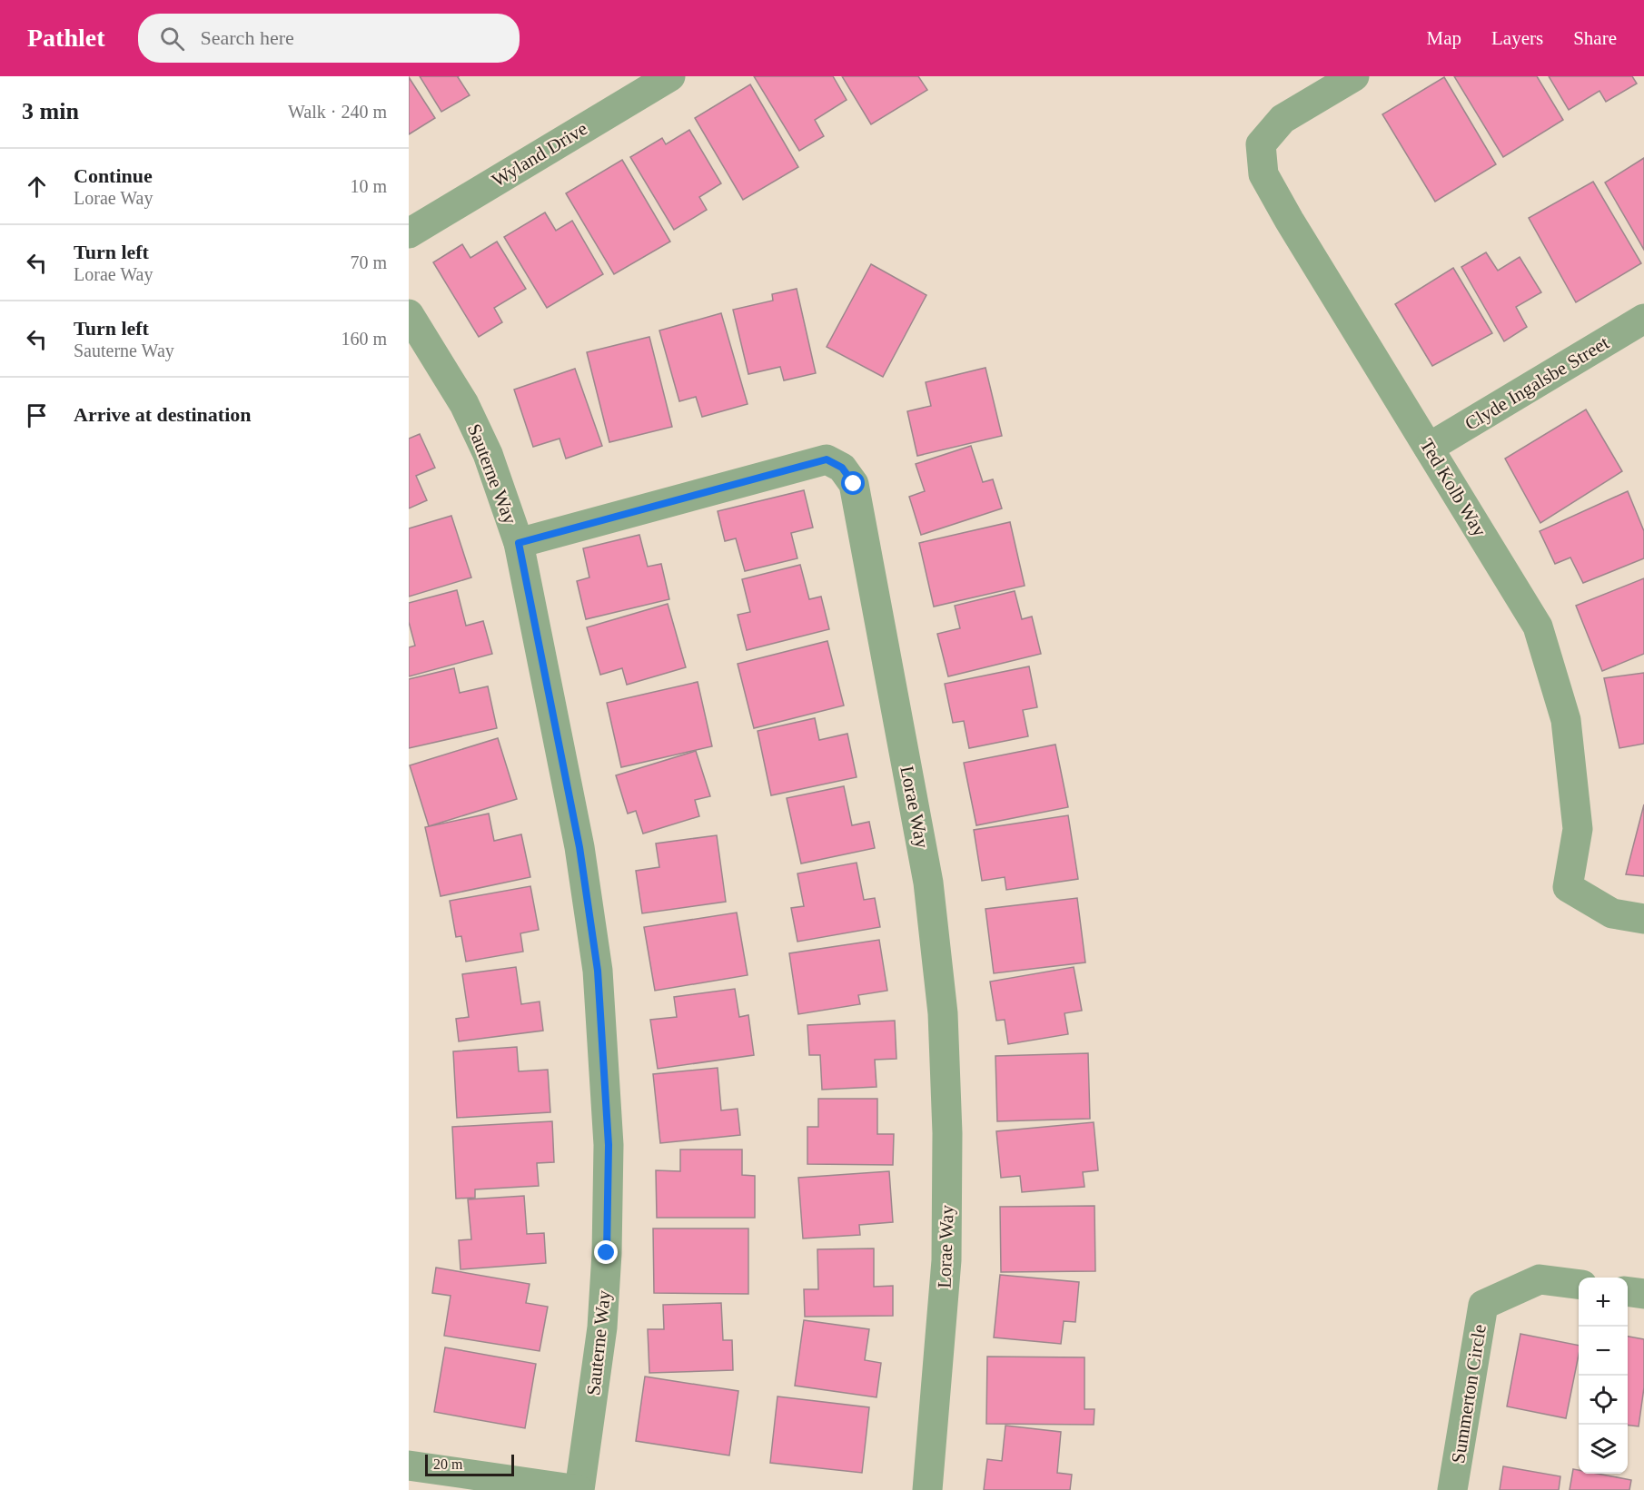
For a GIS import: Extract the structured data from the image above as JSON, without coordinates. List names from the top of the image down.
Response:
{
  "streets": {
    "street": [
      "Wyland Drive",
      "Clyde Ingalsbe Street",
      "Sauterne Way",
      "Ted Kolb Way",
      "Lorae Way",
      "Summerton Circle"
    ]
  },
  "crossings": [
    ["Clyde Ingalsbe Street", "Ted Kolb Way"],
    ["Sauterne Way", "Lorae Way"]
  ],
  "scale_bar": "20 m",
  "page": {
    "header": "Pathlet",
    "search": "Search here",
    "nav": ["Map", "Layers", "Share"],
    "heading": ["3 min", "Walk · 240 m"],
    "list": [
      ["Continue", "Lorae Way", "10 m"],
      ["Turn left", "Lorae Way", "70 m"],
      ["Turn left", "Sauterne Way", "160 m"],
      "Arrive at destination"
    ],
    "map_buttons": ["+", "−"],
    "scale": "20 m"
  }
}
